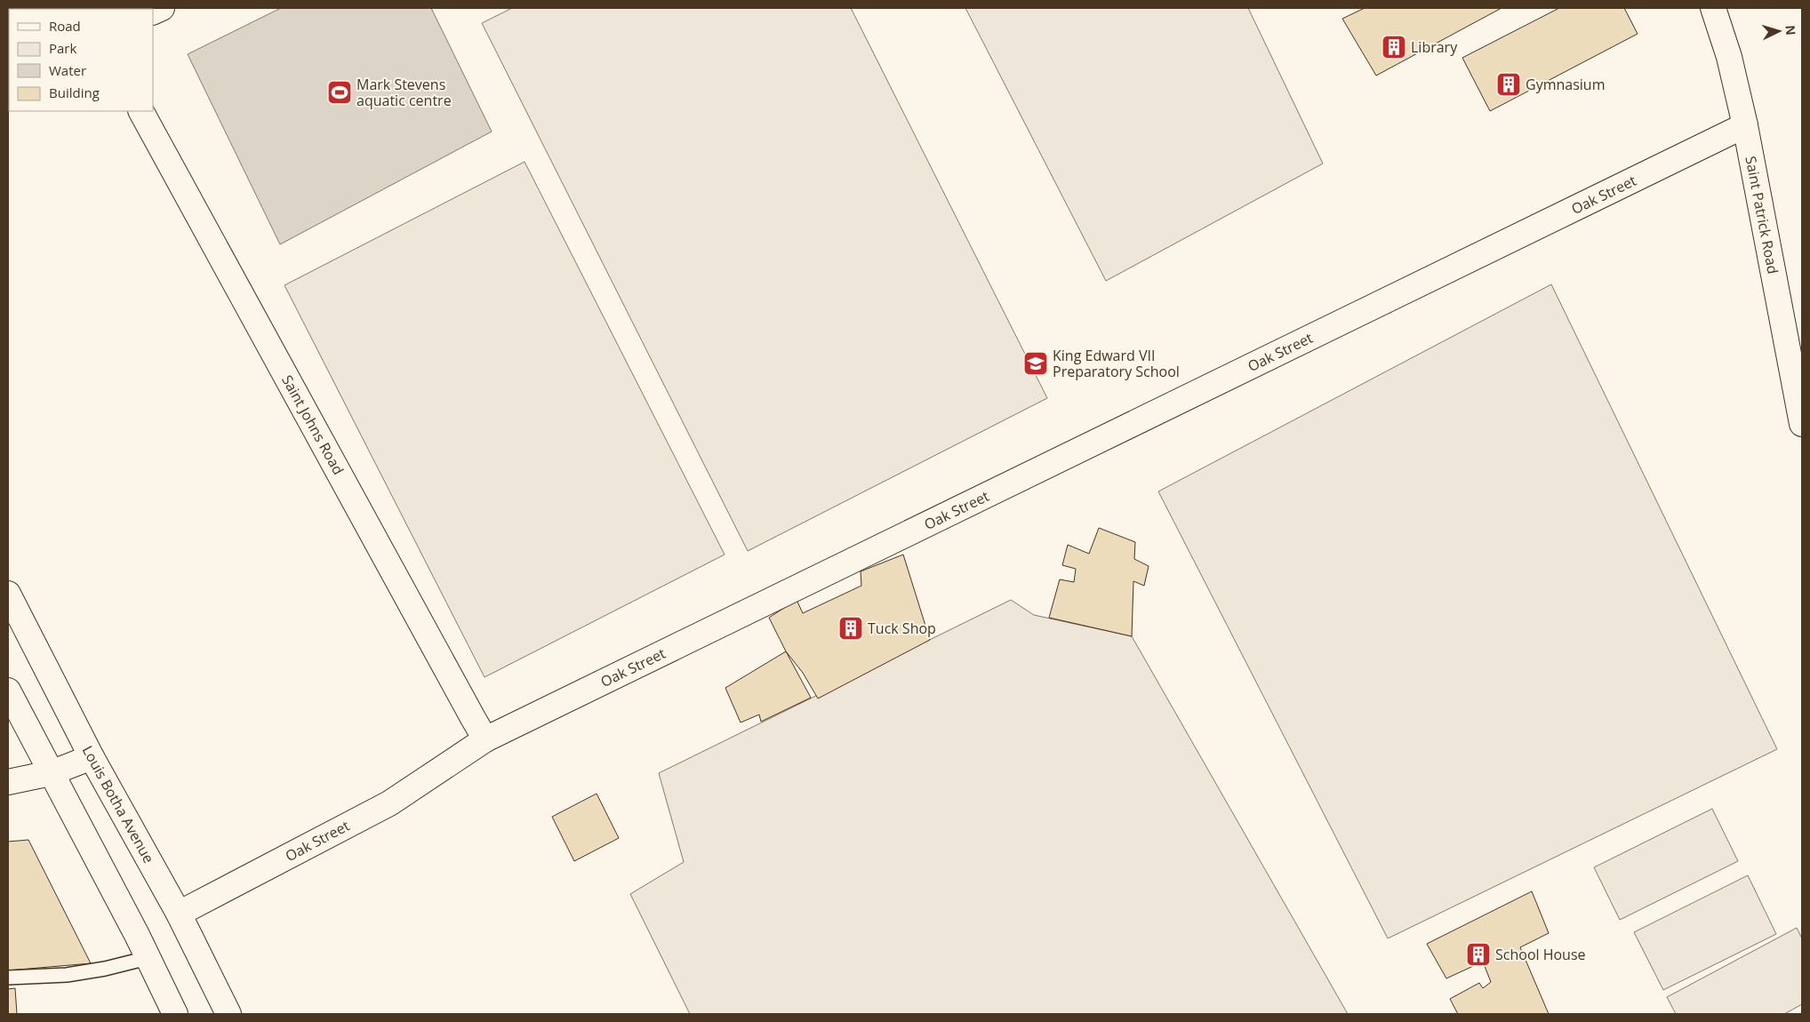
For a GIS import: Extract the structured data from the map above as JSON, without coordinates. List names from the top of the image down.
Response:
{
  "streets": {
    "street": [
      "Oak Street",
      "Saint Patrick Road",
      "Saint Johns Road",
      "Louis Botha Avenue"
    ]
  },
  "crossings": [
    ["Oak Street", "Saint Patrick Road"],
    ["Oak Street", "Saint Johns Road"],
    ["Oak Street", "Louis Botha Avenue"]
  ],
  "places": {
    "building": [
      "Library",
      "Gymnasium",
      "Tuck Shop",
      "School House"
    ],
    "sports": ["Mark Stevens aquatic centre"],
    "school or university": ["King Edward VII Preparatory School"]
  },
  "legend": [
    "Road",
    "Park",
    "Water",
    "Building"
  ],
  "north": "right"
}
